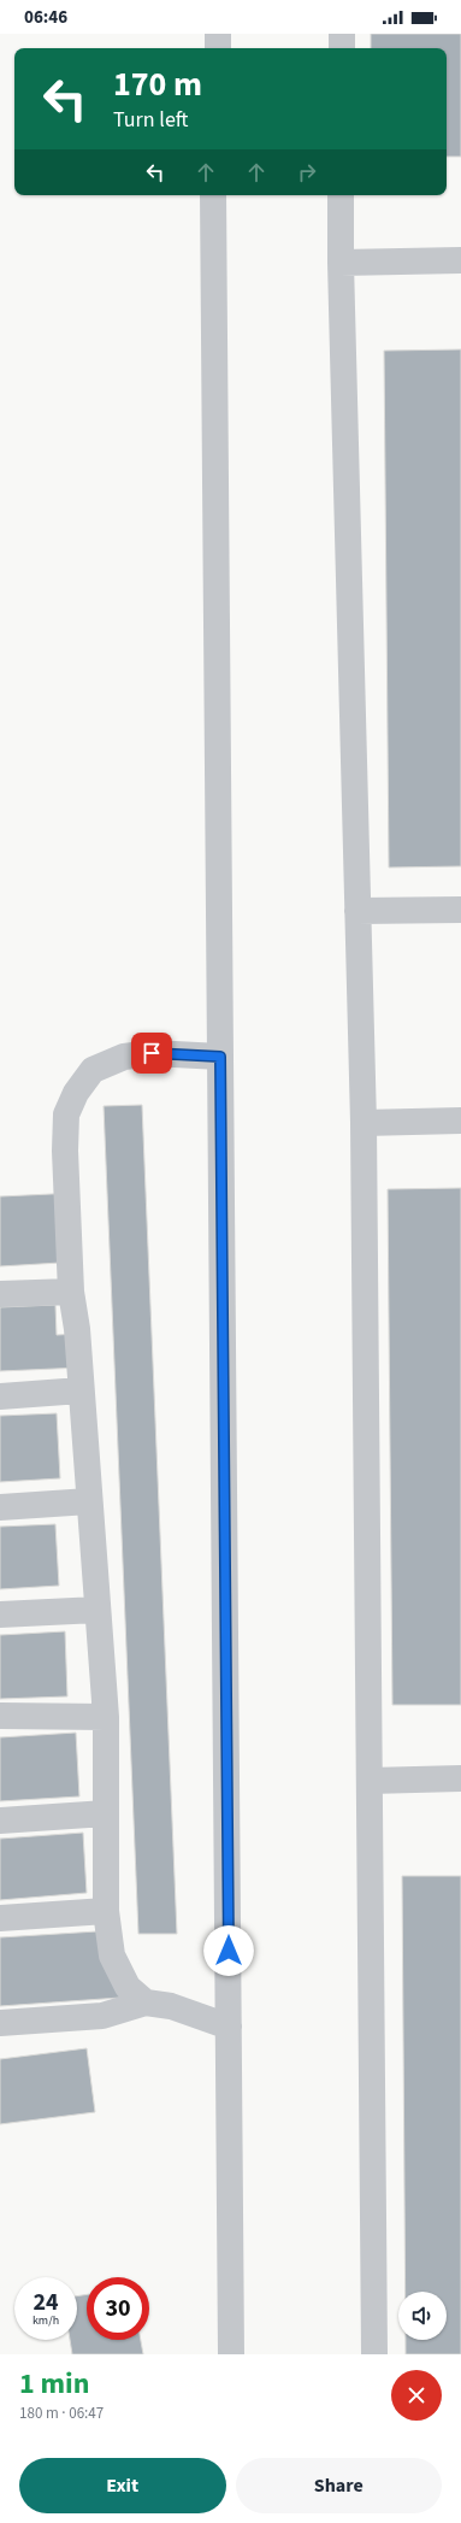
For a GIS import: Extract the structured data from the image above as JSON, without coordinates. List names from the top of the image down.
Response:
{
  "page": {
    "status": "06:46",
    "turn": ["170 m", "Turn left"],
    "speed": "24 km/h",
    "limit": "30",
    "heading": ["1 min", "180 m · 06:47"],
    "buttons": ["Exit", "Share"]
  }
}
